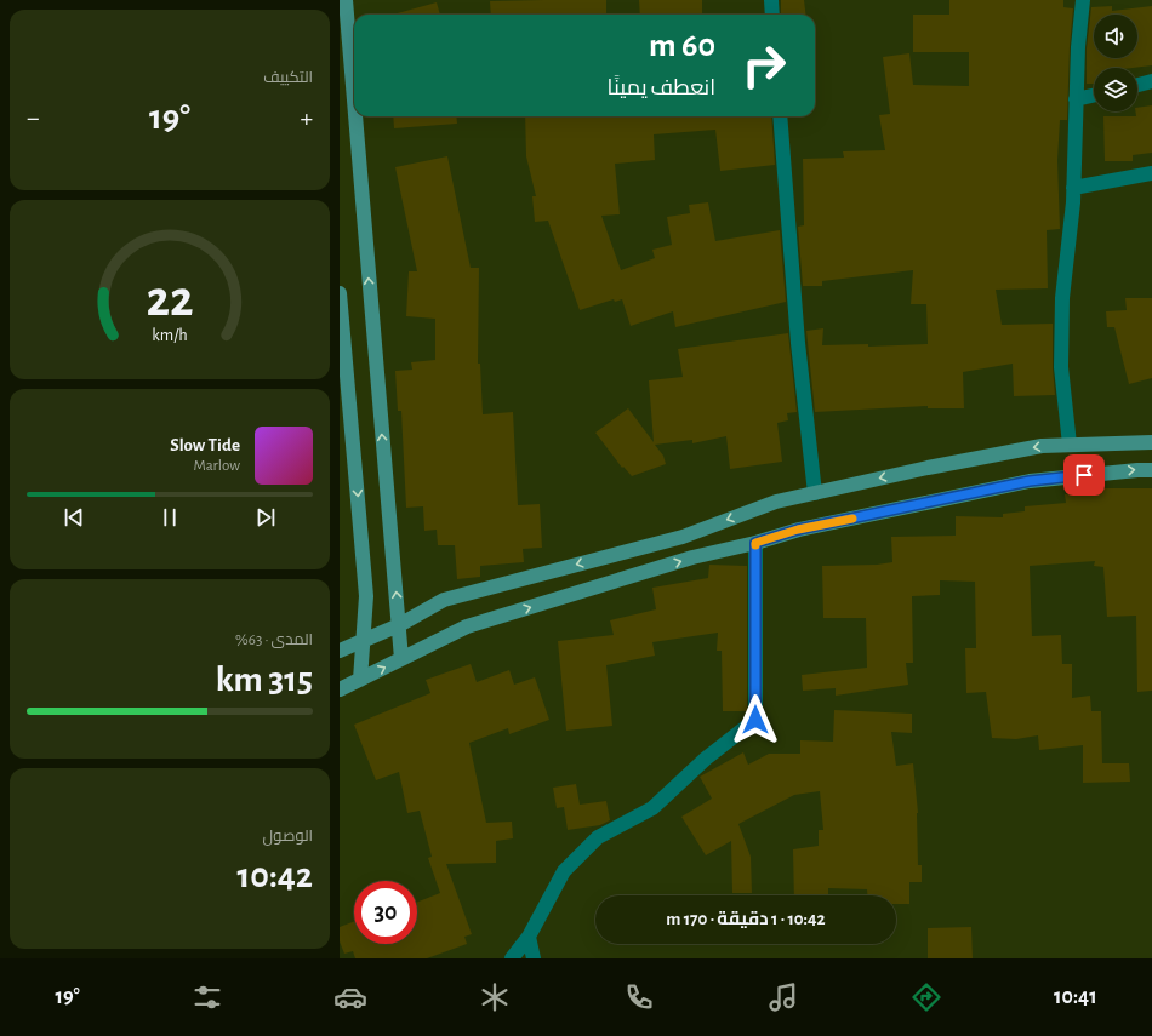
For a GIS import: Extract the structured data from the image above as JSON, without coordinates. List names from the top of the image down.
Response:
{
  "page": {
    "tile": [
      "التكييف",
      ["المدى · 63%", "315 km"],
      ["الوصول", "10:42"]
    ],
    "turn": ["60 m", "انعطف يمينًا"],
    "heat": ["−", "19°", "+"],
    "song": ["Slow Tide", "Marlow"],
    "limit": "30",
    "trip": "10:42 · 1 دقيقة · 170 m",
    "tabs": ["10:41", "19°"],
    "gauge": ["22", "km/h"]
  }
}
